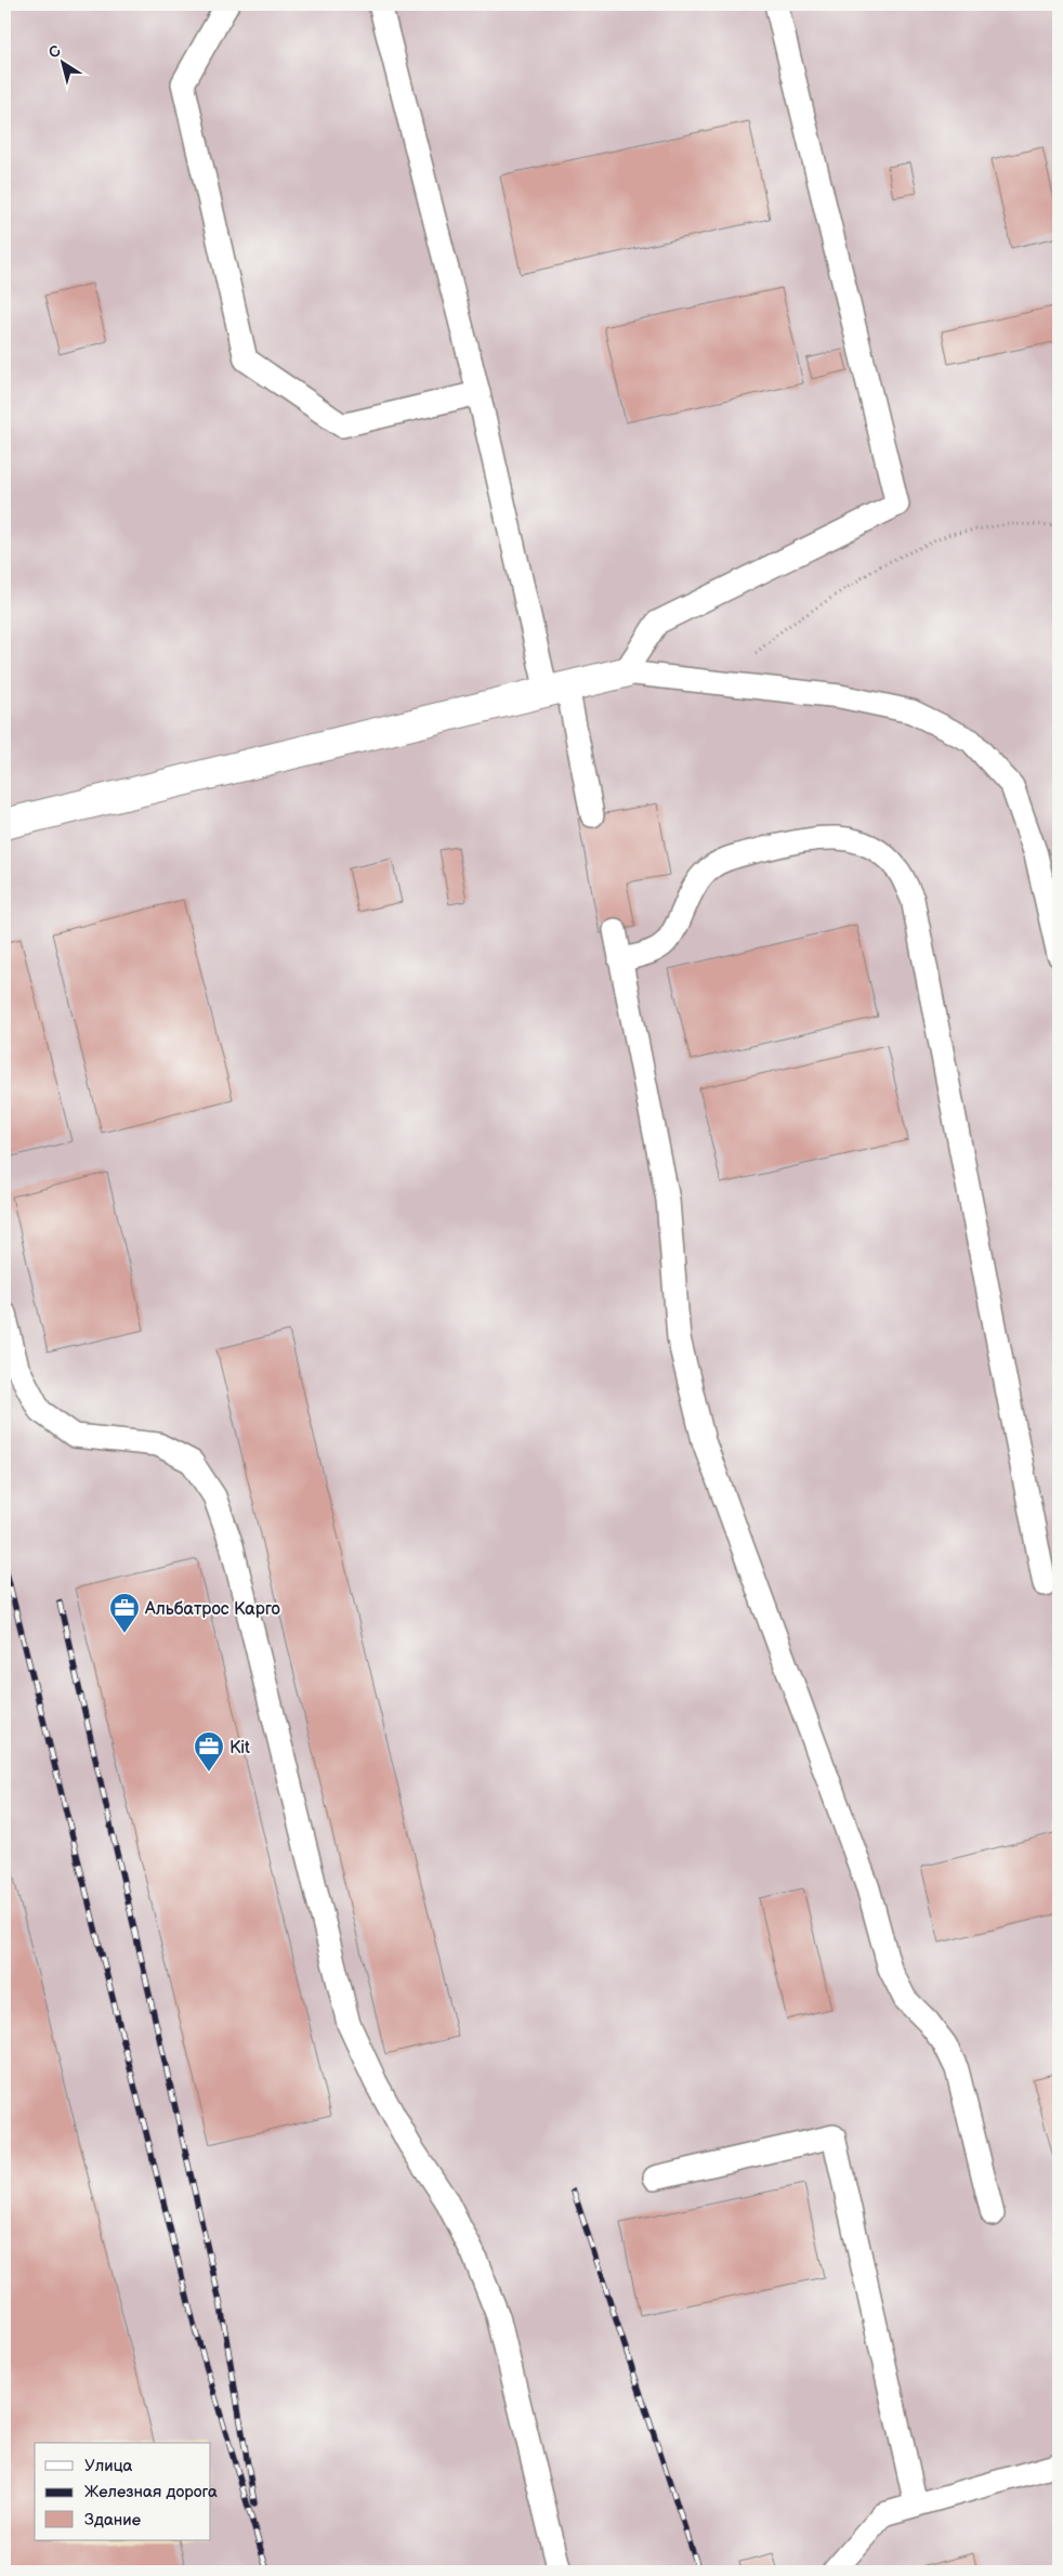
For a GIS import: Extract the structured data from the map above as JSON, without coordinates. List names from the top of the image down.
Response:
{
  "places": {
    "office": ["Альбатрос Карго", "Kit"]
  },
  "legend": ["Улица", "Железная дорога", "Здание"],
  "north": "top left"
}
